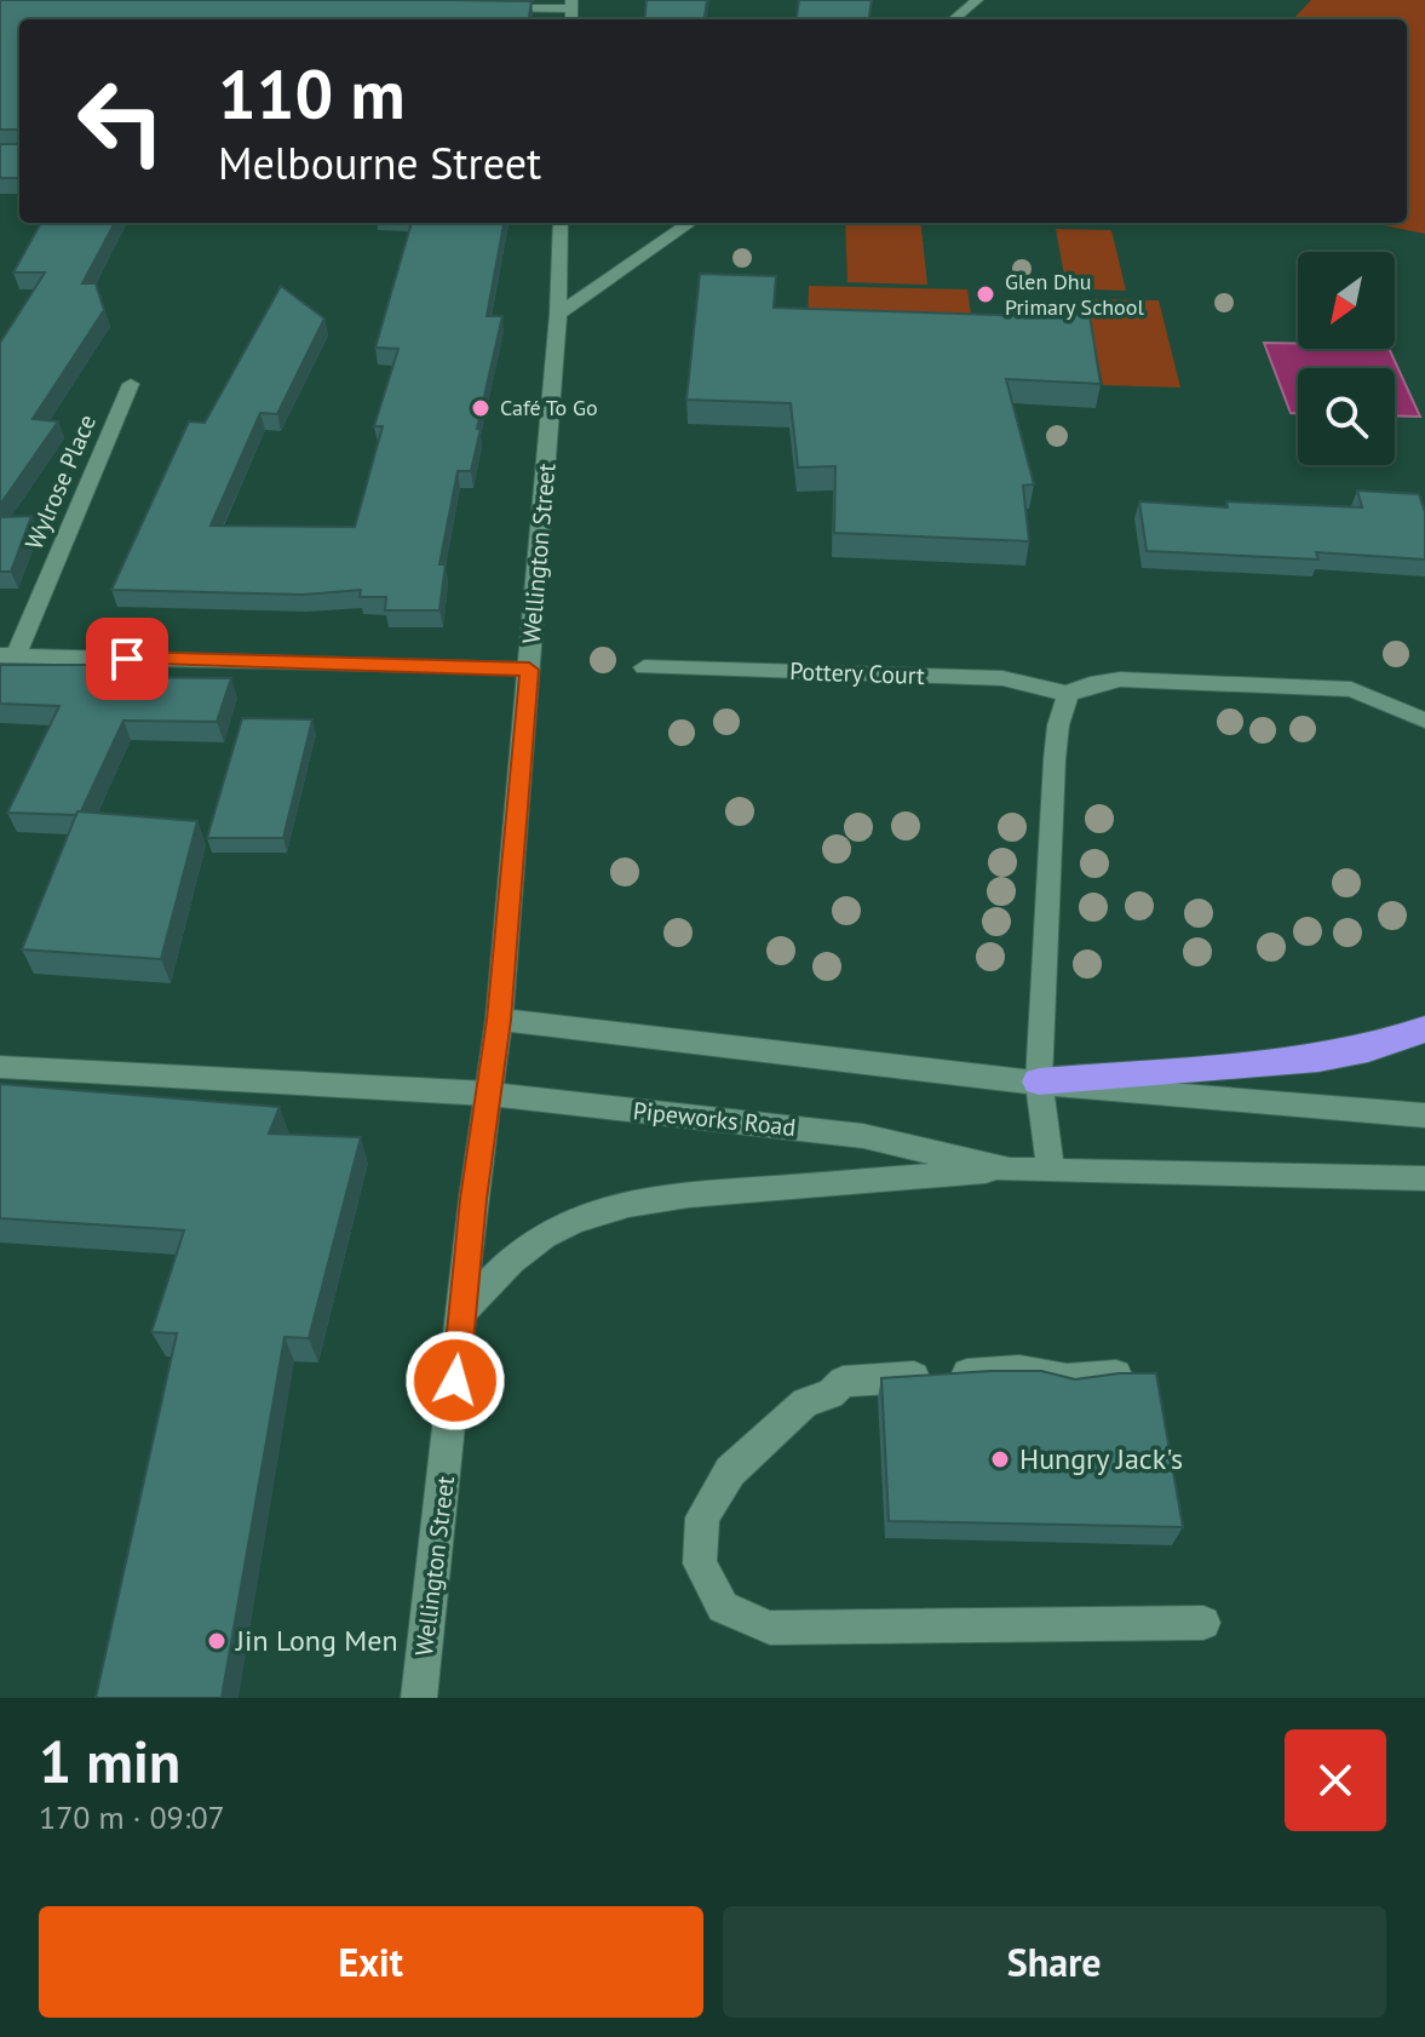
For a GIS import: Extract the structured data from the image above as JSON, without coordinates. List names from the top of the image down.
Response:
{
  "streets": {
    "main road": [
      "Wylrose Place",
      "Wellington Street",
      "Pottery Court",
      "Pipeworks Road"
    ]
  },
  "crossings": [
    ["Wellington Street", "Pipeworks Road"]
  ],
  "places": [
    "Glen Dhu Primary School",
    "Café To Go",
    "Hungry Jack's",
    "Jin Long Men"
  ],
  "north": "bottom left",
  "page": {
    "turn": ["110 m", "Melbourne Street"],
    "heading": ["1 min", "170 m · 09:07"],
    "buttons": ["Exit", "Share"]
  }
}
